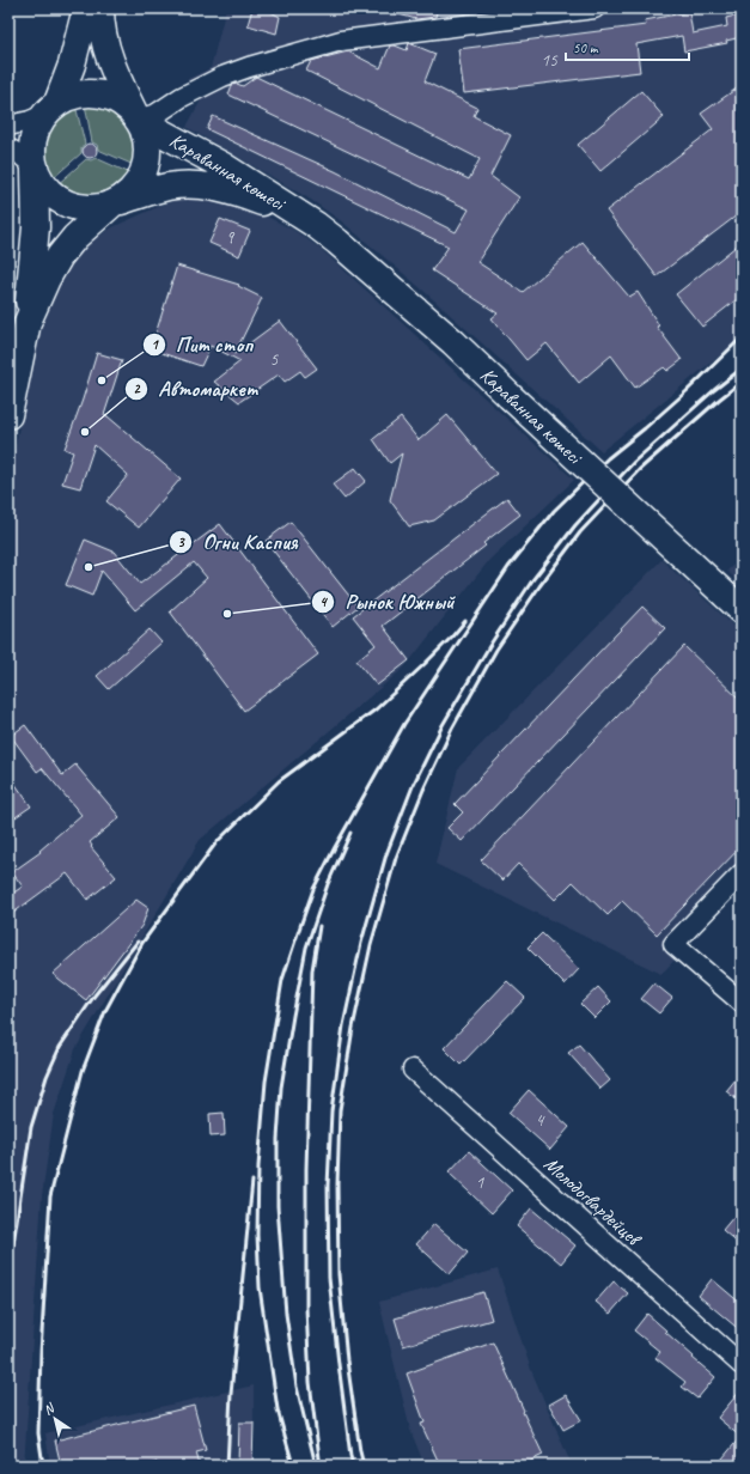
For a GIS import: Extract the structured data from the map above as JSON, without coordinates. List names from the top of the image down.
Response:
{
  "streets": {
    "main road": ["Караванная көшесі"],
    "street": ["Молодогвардейцев"]
  },
  "places": [
    "Пит стоп",
    "Автомаркет",
    "Огни Каспия",
    "Рынок Южный"
  ],
  "house_numbers": [
    "15",
    "9",
    "5",
    "4",
    "1"
  ],
  "scale_bar": "50 m",
  "north": "top left"
}
